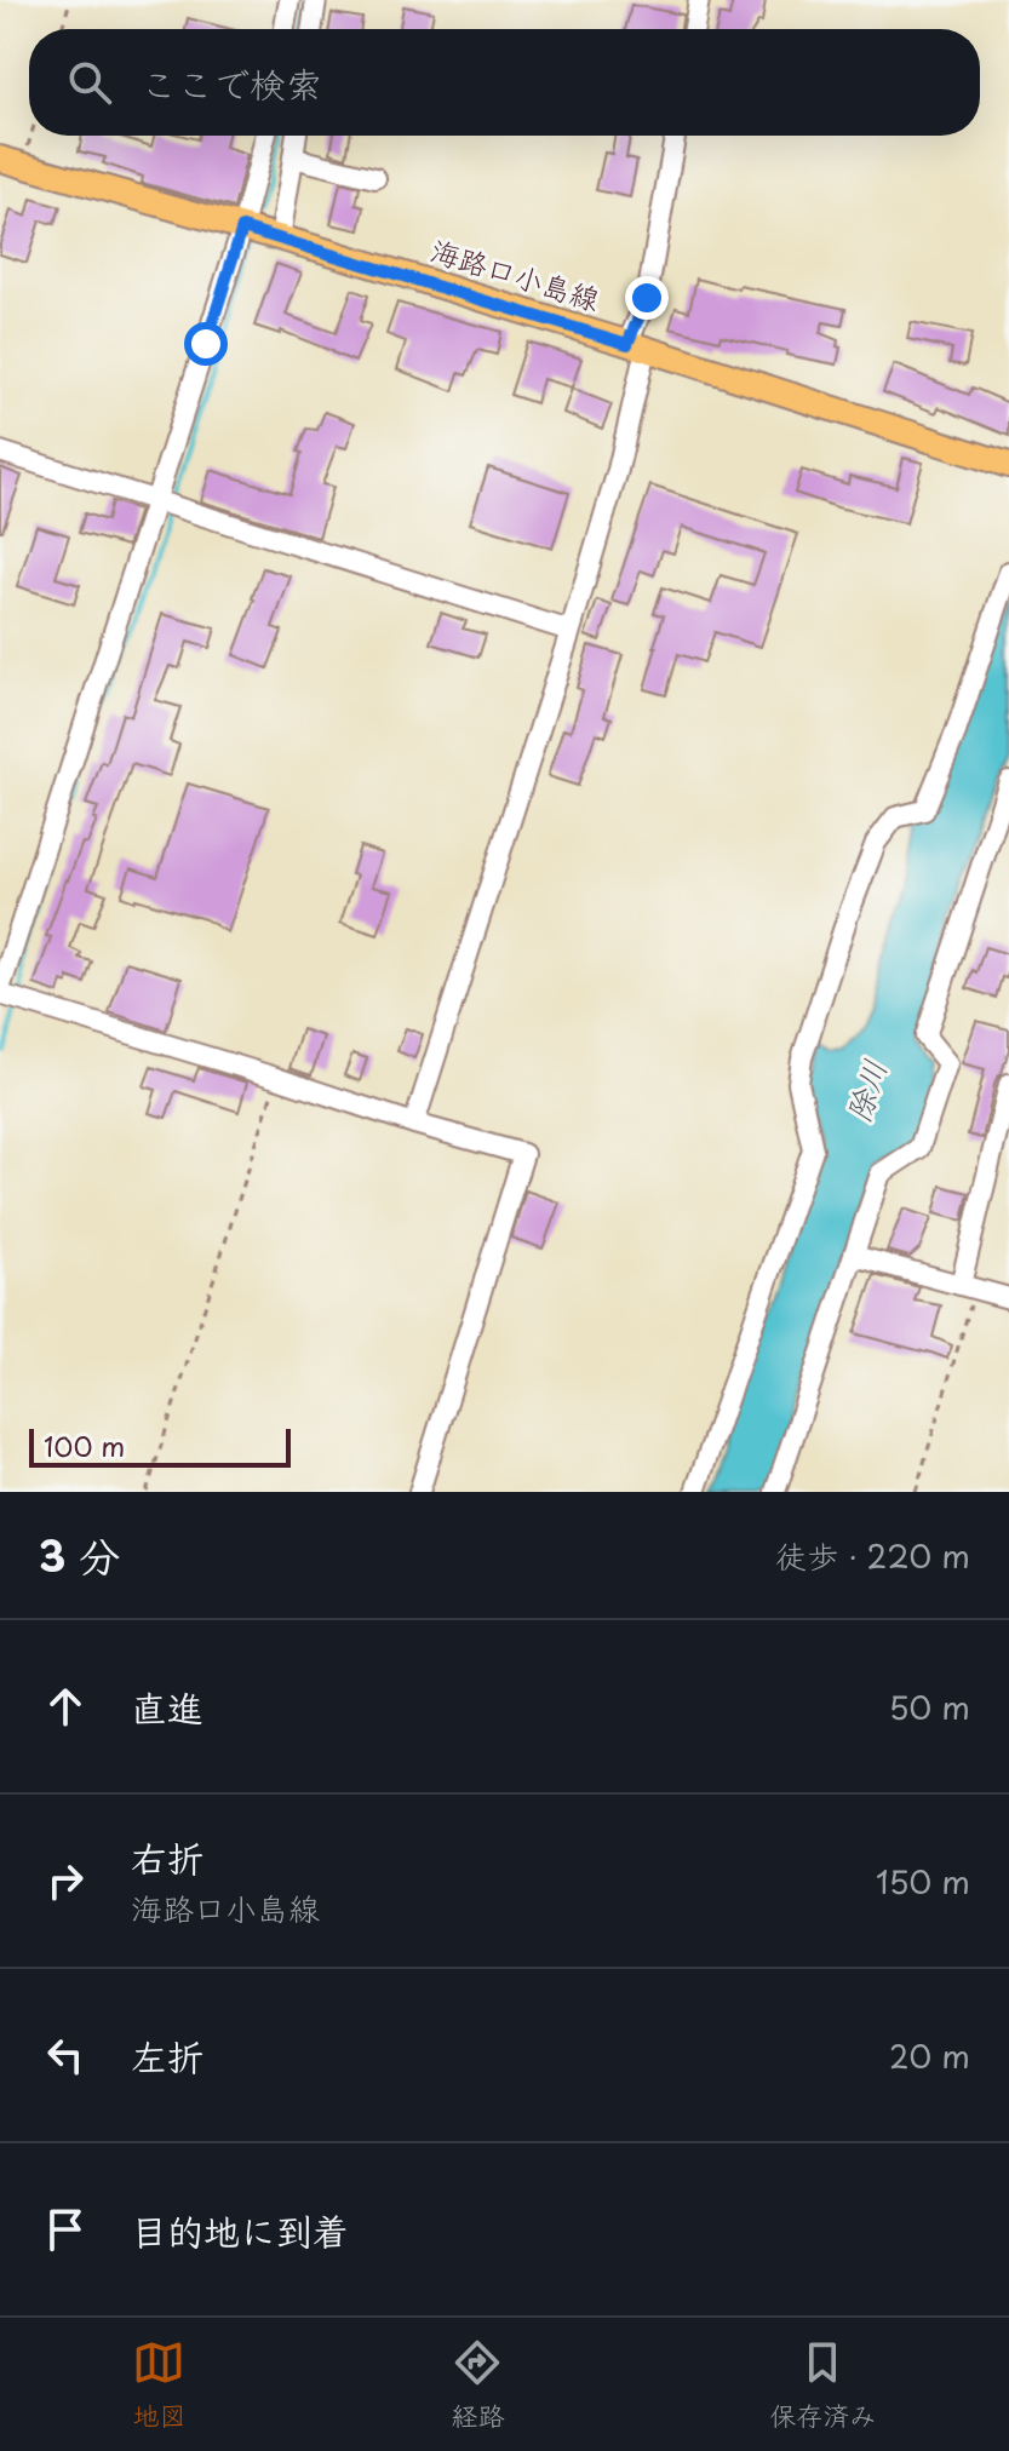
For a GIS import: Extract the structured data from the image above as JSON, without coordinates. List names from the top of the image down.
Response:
{
  "streets": {
    "main road": ["海路口小島線"]
  },
  "water": ["除川"],
  "scale_bar": "100 m",
  "page": {
    "search": "ここで検索",
    "scale": "100 m",
    "heading": ["3 分", "徒歩 · 220 m"],
    "list": [
      ["直進", "50 m"],
      ["右折", "海路口小島線", "150 m"],
      ["左折", "20 m"],
      "目的地に到着"
    ],
    "nav": ["地図", "経路", "保存済み"]
  }
}
